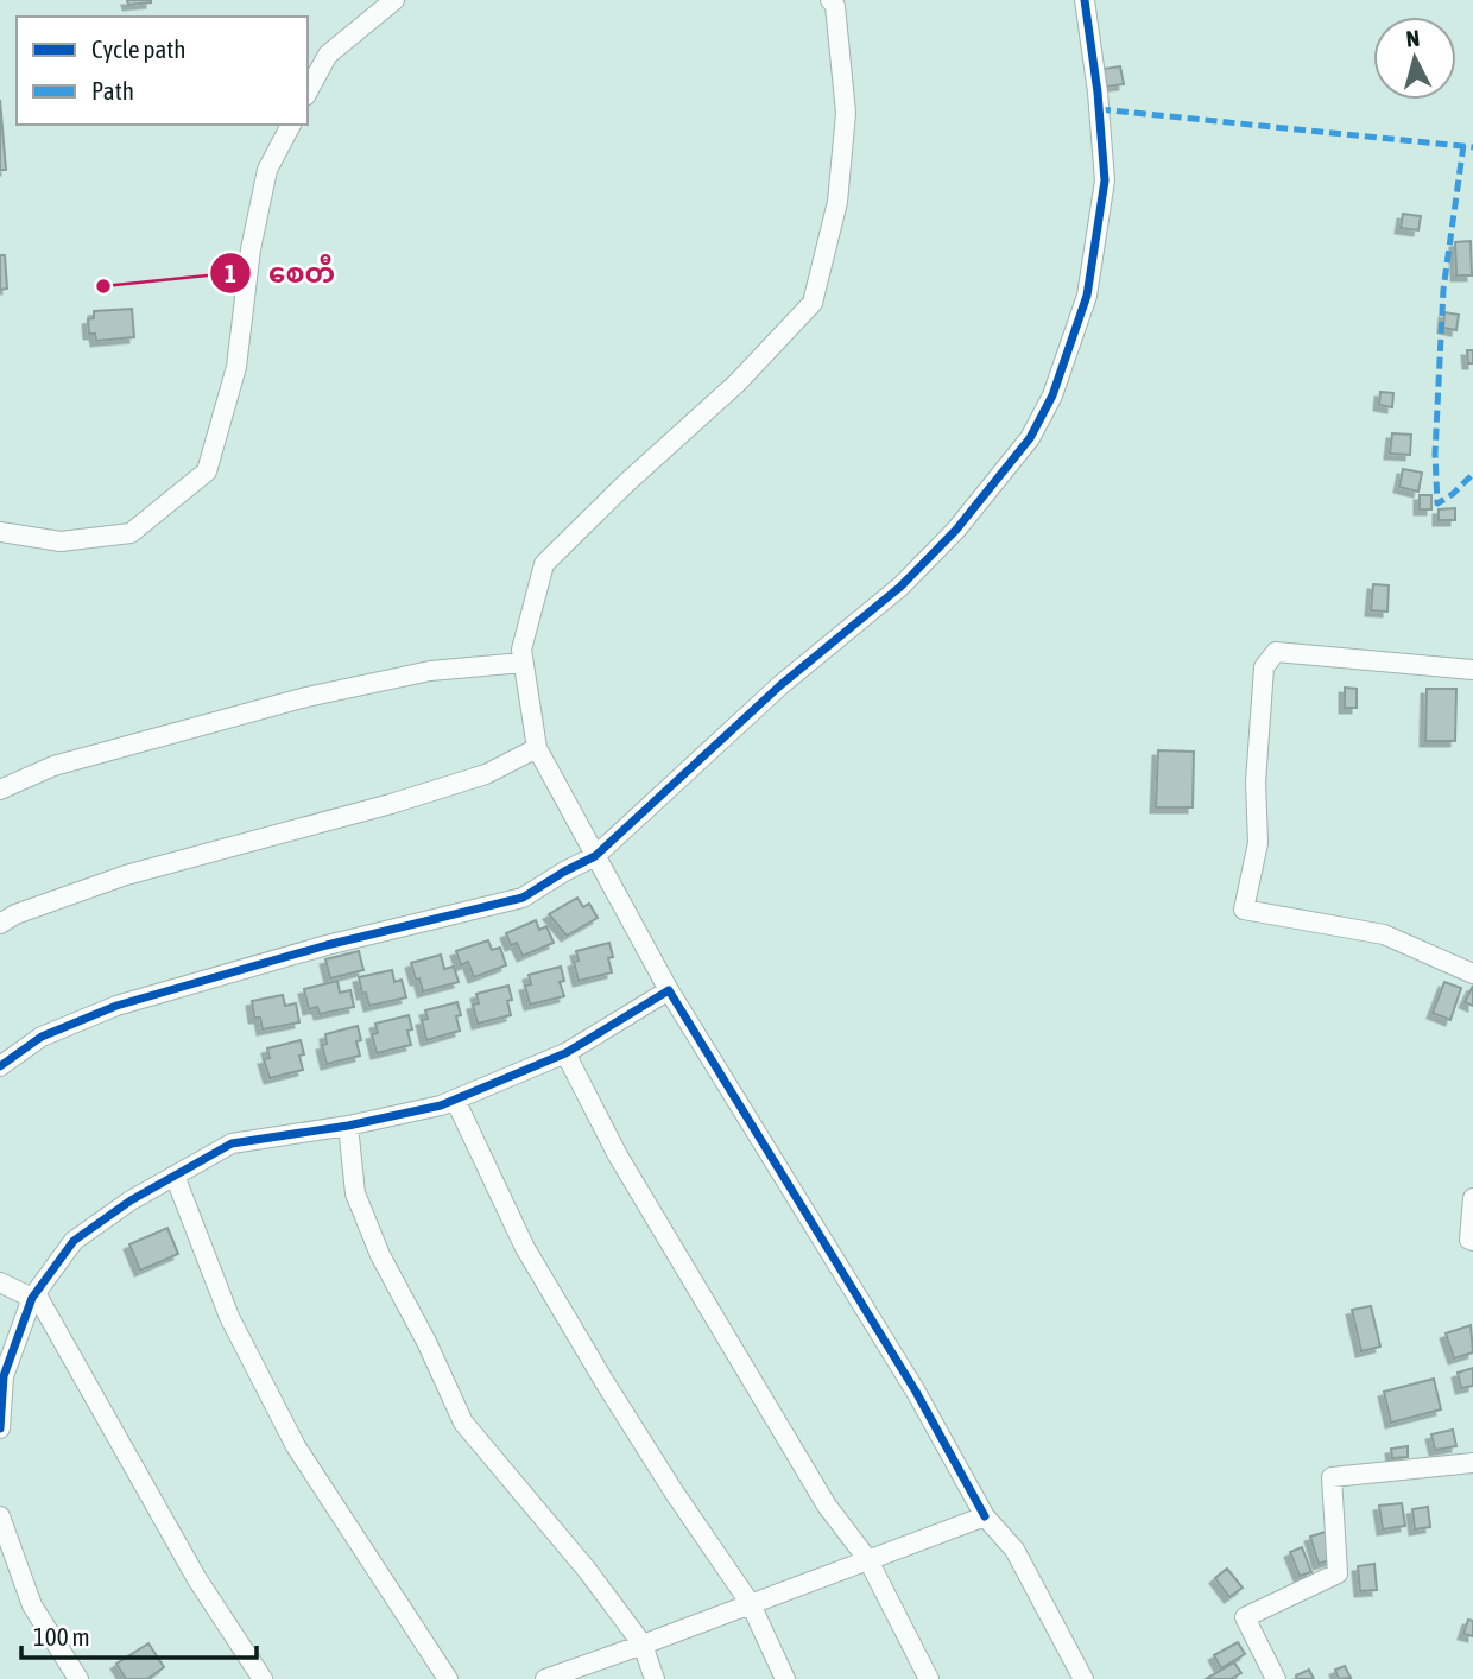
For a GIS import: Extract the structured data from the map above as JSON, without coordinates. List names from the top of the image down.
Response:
{
  "places": ["စေတီ"],
  "legend": ["Cycle path", "Path"],
  "scale_bar": "100 m",
  "north": "top"
}
